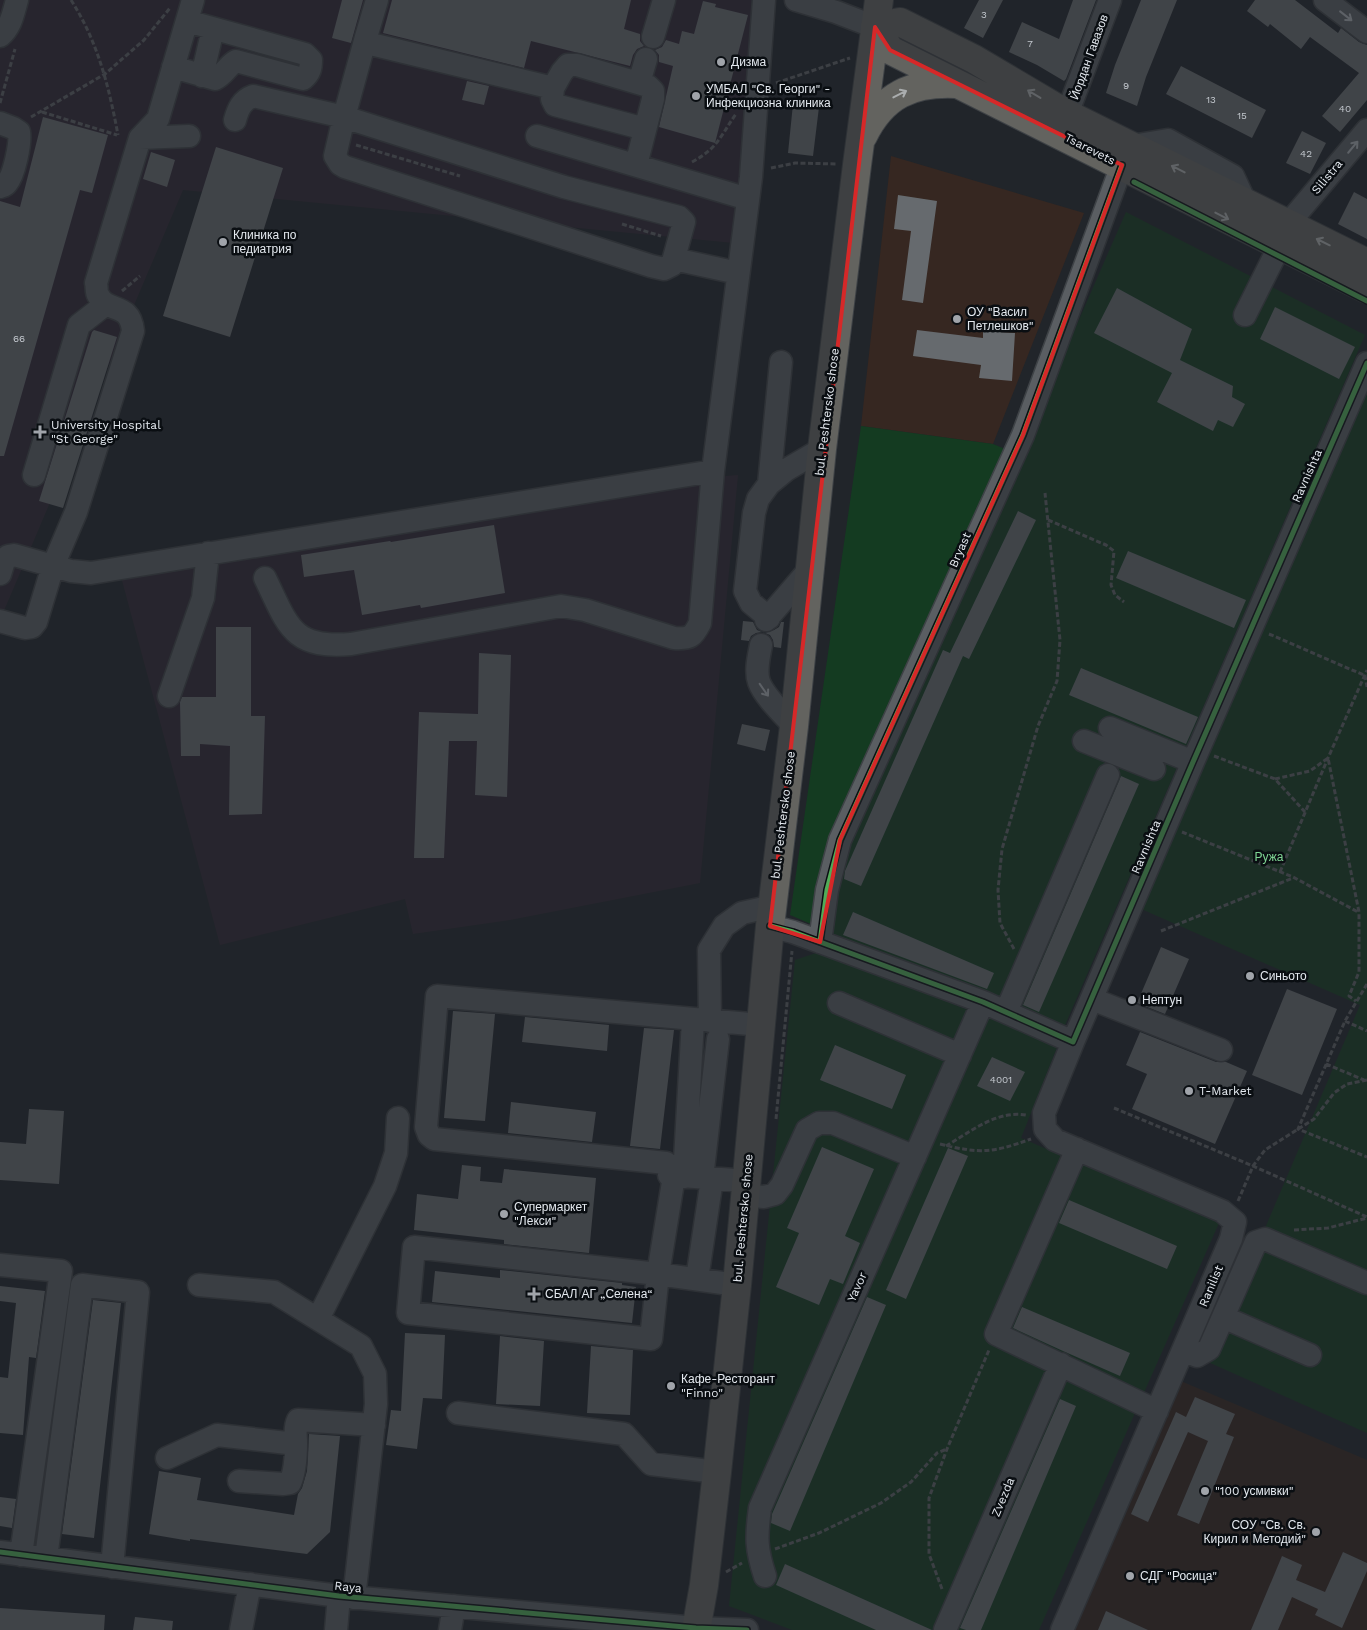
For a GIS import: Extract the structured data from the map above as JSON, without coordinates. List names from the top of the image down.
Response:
{
  "streets": {
    "main road": ["Tsarevets", "bul. Peshtersko shose"],
    "street": [
      "Йордан Гавазов",
      "Silistra",
      "Ravnishta",
      "Bryast",
      "Ranilist",
      "Yavor",
      "Zvezda",
      "Raya"
    ]
  },
  "crossings": [
    ["Йордан Гавазов", "Tsarevets"],
    ["Tsarevets", "Silistra"],
    ["Tsarevets", "bul. Peshtersko shose"],
    ["Tsarevets", "Bryast"],
    ["bul. Peshtersko shose", "Raya"]
  ],
  "one_way": ["Silistra"],
  "parks": ["Ружа"],
  "places": {
    "other": [
      "Дизма",
      "УМБАЛ \"Св. Георги\" - Инфекциозна клиника",
      "Клиника по педиатрия",
      "ОУ \"Васил Петлешков\"",
      "Синьото",
      "Нептун",
      "T-Market",
      "Супермаркет \"Лекси\"",
      "Кафе-Ресторант \"Finno\"",
      "\"100 усмивки\"",
      "СОУ \"Св. Св. Кирил и Методий\"",
      "СДГ \"Росица\""
    ],
    "health": ["University Hospital \"St George\"", "СБАЛ АГ „Селена“"]
  },
  "house_numbers": [
    "3",
    "7",
    "9",
    "13",
    "40",
    "15",
    "42",
    "66",
    "4001"
  ]
}
